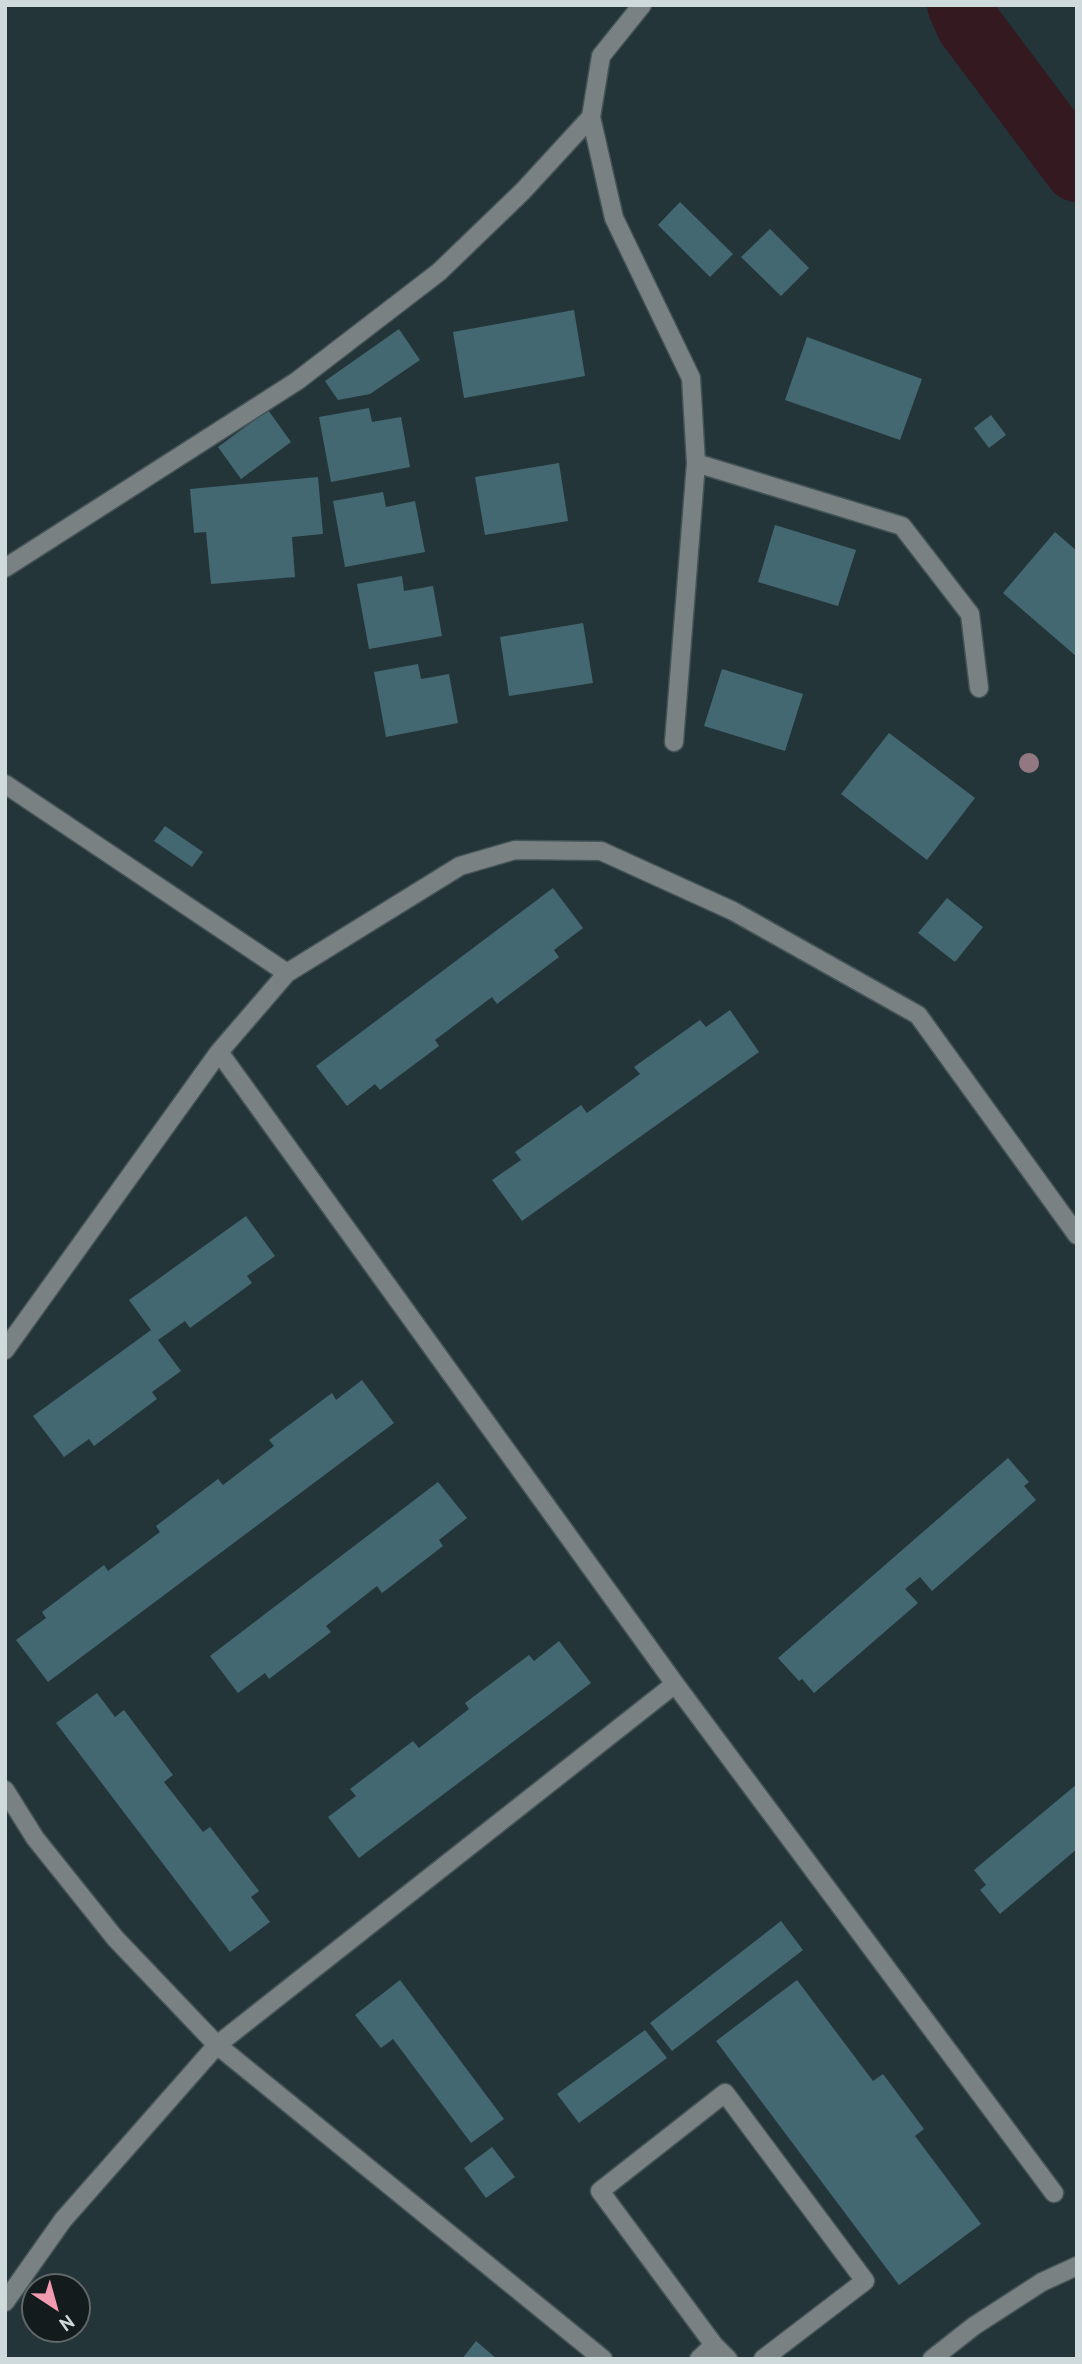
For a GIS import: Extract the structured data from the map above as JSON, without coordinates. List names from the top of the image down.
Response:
{
  "north": "bottom right"
}
